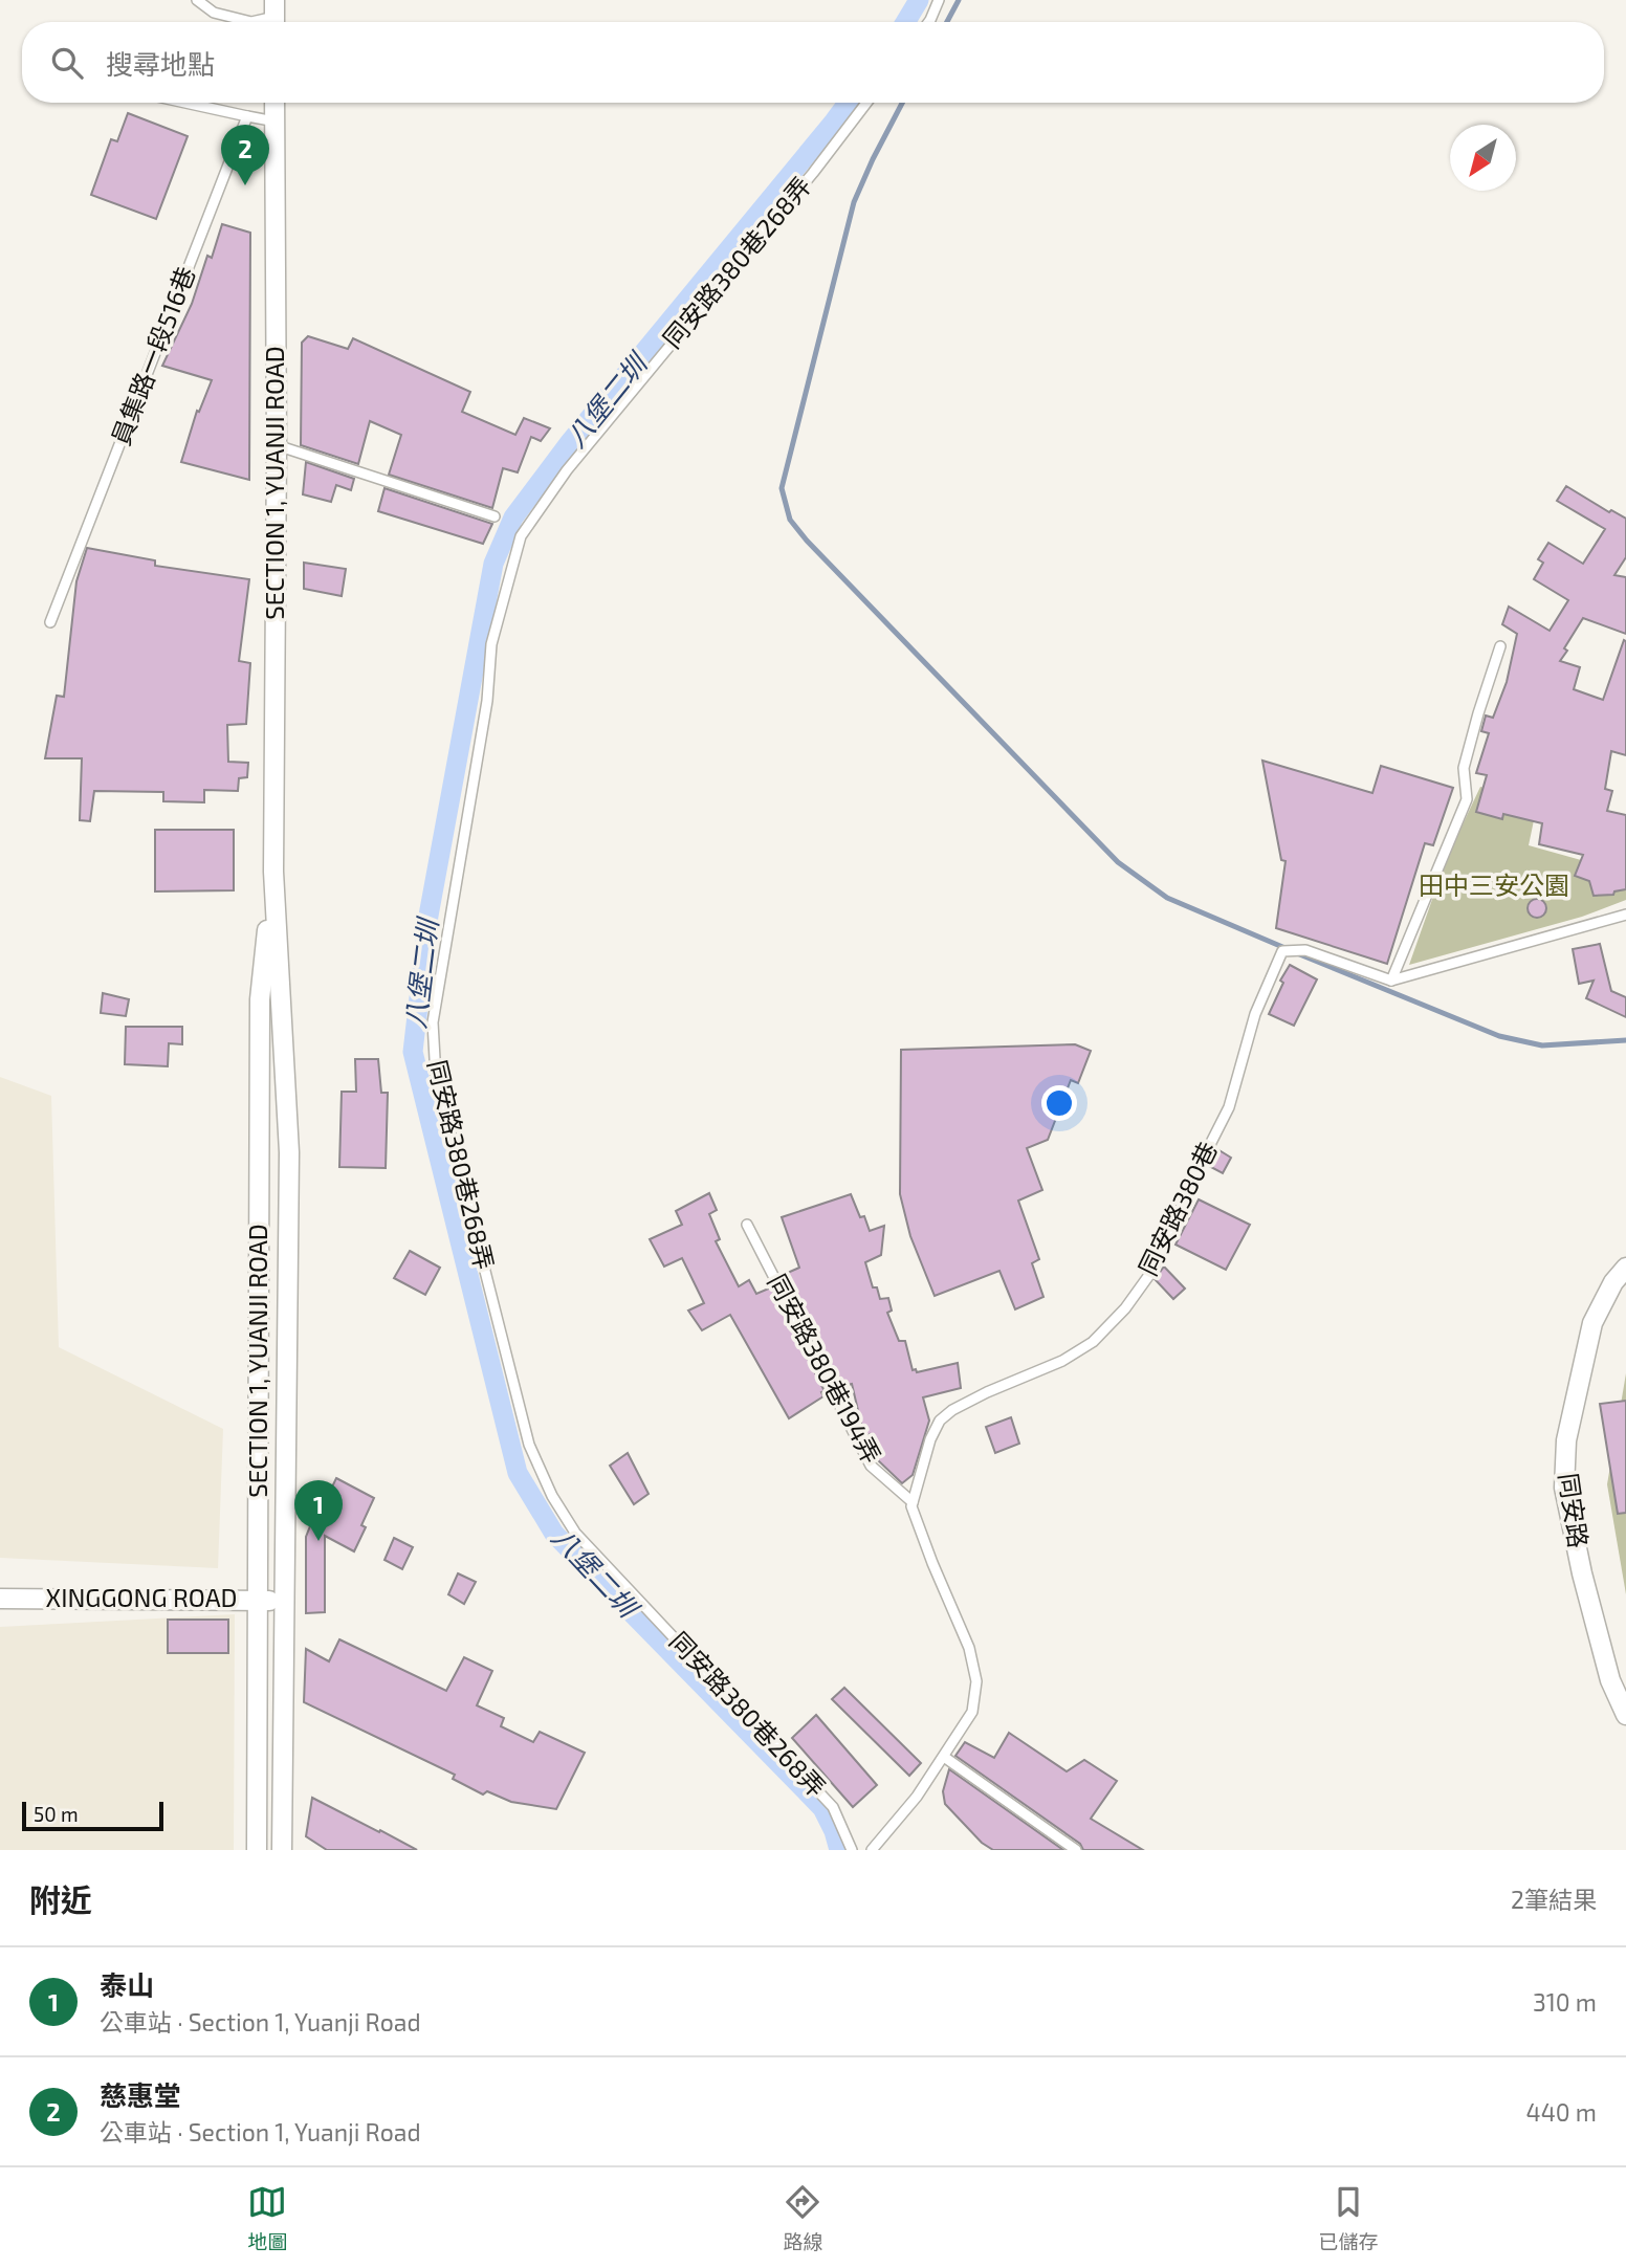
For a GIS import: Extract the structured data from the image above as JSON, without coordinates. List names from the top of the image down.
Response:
{
  "streets": {
    "street": ["SECTION 1, YUANJI ROAD", "同安路", "XINGGONG ROAD"],
    "lane": [
      "同安路380巷268弄",
      "員集路一段516巷",
      "同安路380巷",
      "同安路380巷194弄"
    ]
  },
  "crossings": [
    ["SECTION 1, YUANJI ROAD", "XINGGONG ROAD"],
    ["同安路380巷", "同安路380巷194弄"]
  ],
  "water": ["八堡二圳"],
  "parks": ["田中三安公園"],
  "scale_bar": "50 m",
  "north": "bottom left",
  "page": {
    "search": "搜尋地點",
    "pins": ["2", "1"],
    "scale": "50 m",
    "heading": ["附近", "2筆結果"],
    "list": [
      {
        "mark": "1",
        "name": "泰山",
        "note": "公車站 · Section 1, Yuanji Road",
        "value": "310 m"
      },
      {
        "mark": "2",
        "name": "慈惠堂",
        "note": "公車站 · Section 1, Yuanji Road",
        "value": "440 m"
      }
    ],
    "nav": ["地圖", "路線", "已儲存"]
  }
}
